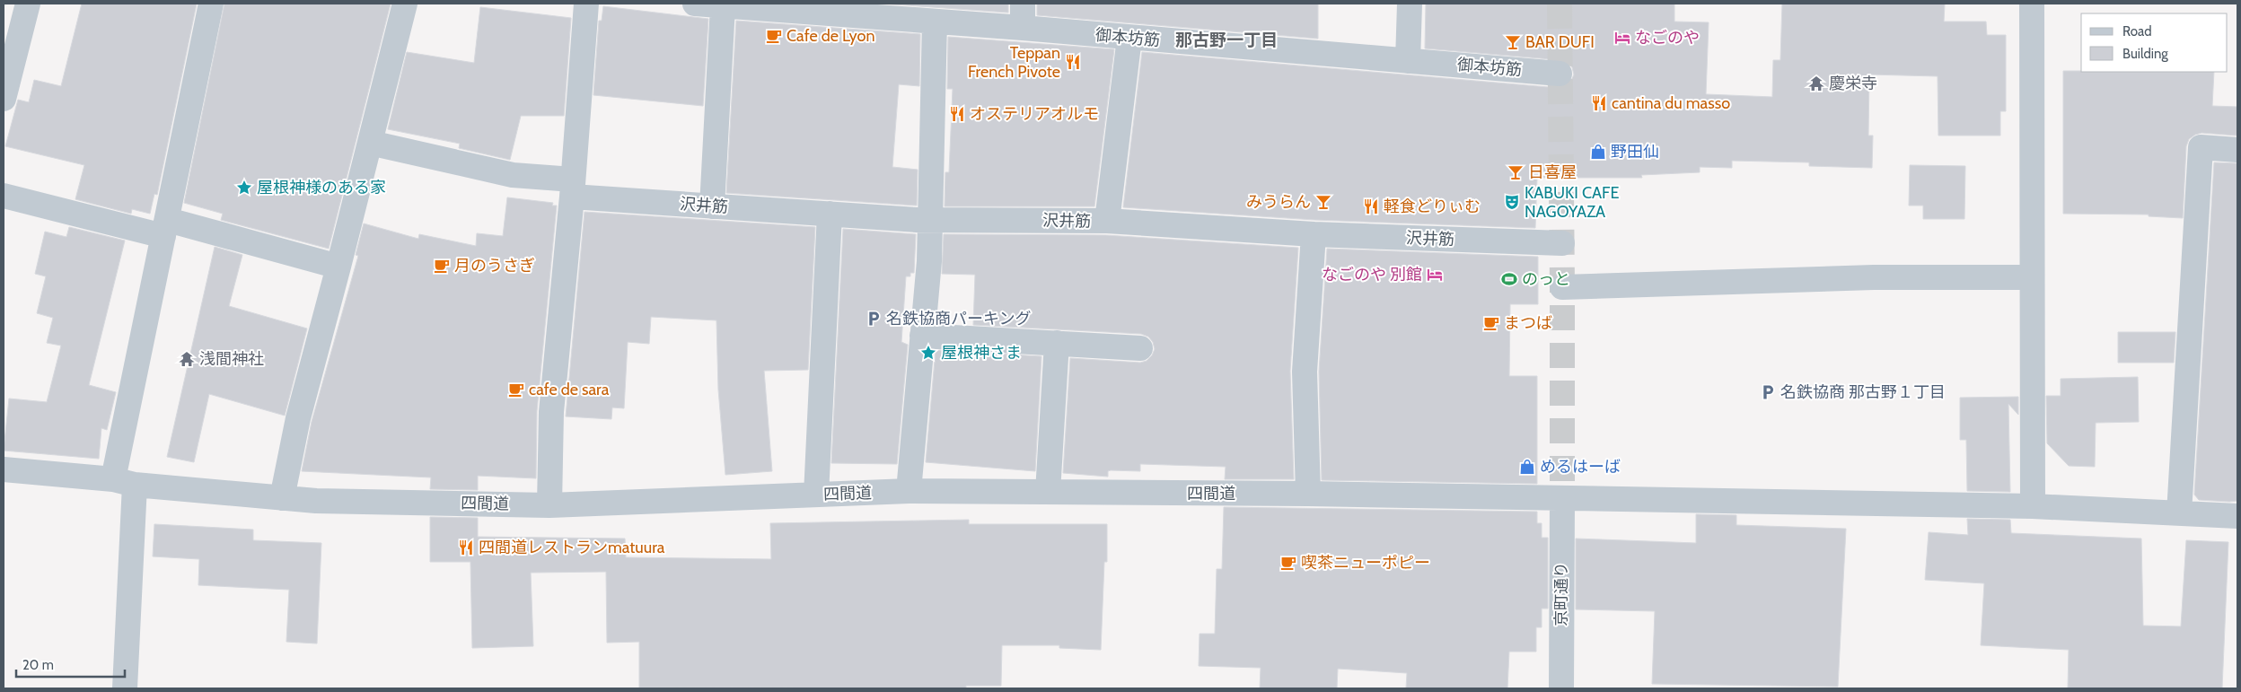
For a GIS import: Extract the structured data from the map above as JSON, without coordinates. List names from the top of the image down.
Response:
{
  "streets": {
    "street": [
      "御本坊筋",
      "沢井筋",
      "四間道",
      "京町通り"
    ]
  },
  "crossings": [
    ["四間道", "京町通り"]
  ],
  "districts": ["那古野一丁目"],
  "places": {
    "cafe": [
      "Cafe de Lyon",
      "月のうさぎ",
      "まつば",
      "cafe de sara",
      "喫茶ニューポピー"
    ],
    "hotel": ["なごのや", "なごのや 別館"],
    "bar": ["BAR DUFI", "日喜屋", "みうらん"],
    "restaurant": [
      "Teppan French Pivote",
      "cantina du masso",
      "オステリアオルモ",
      "軽食どりぃむ",
      "四間道レストランmatuura"
    ],
    "temple": ["慶栄寺", "浅間神社"],
    "shop": ["野田仙", "めるはーば"],
    "place": ["屋根神様のある家", "屋根神さま"],
    "theatre": ["KABUKI CAFE NAGOYAZA"],
    "sports": ["のっと"],
    "parking": ["名鉄協商パーキング", "名鉄協商 那古野１丁目"]
  },
  "legend": ["Road", "Building"],
  "scale_bar": "20 m"
}
